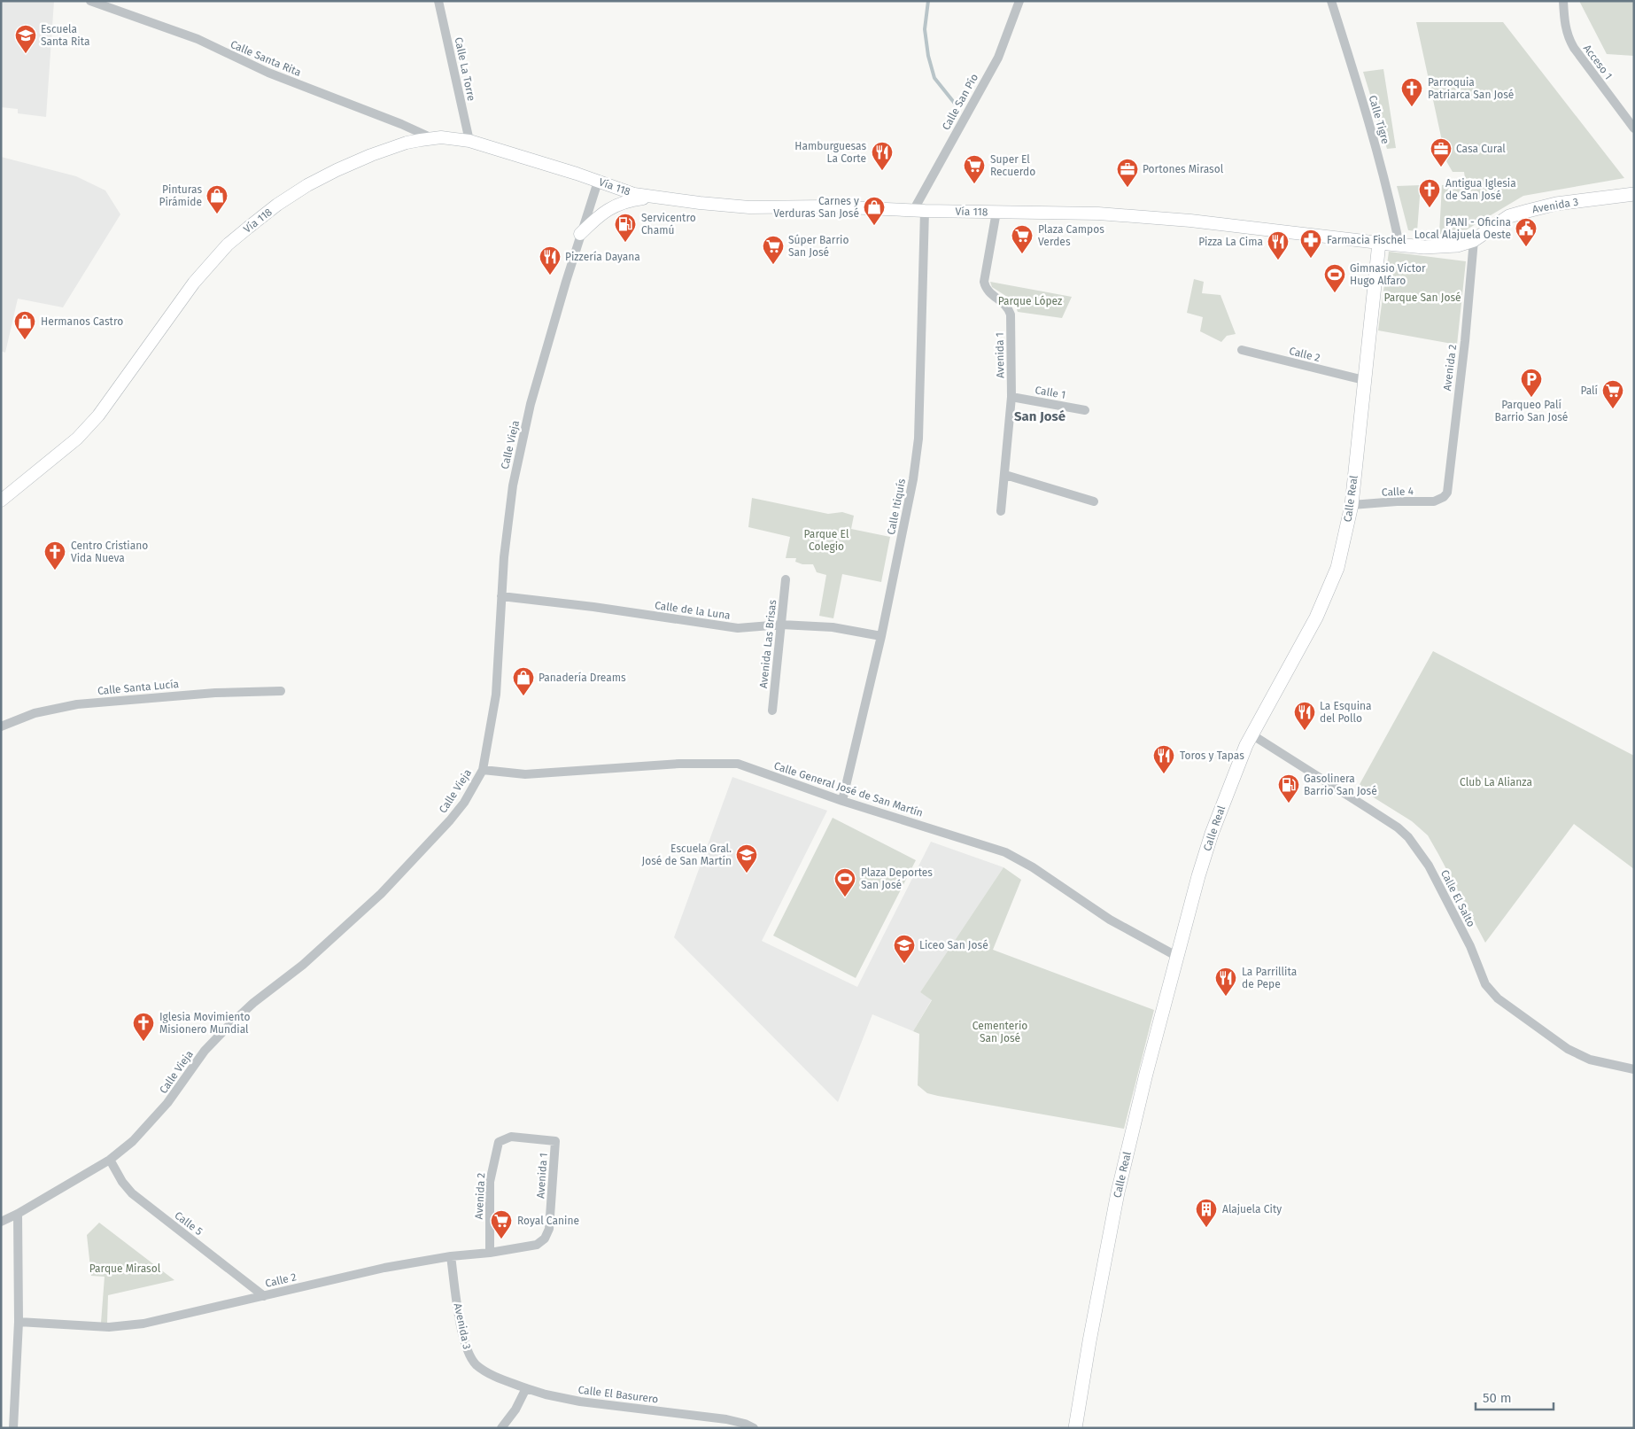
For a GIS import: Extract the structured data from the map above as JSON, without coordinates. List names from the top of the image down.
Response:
{
  "streets": {
    "main road": ["Vía 118", "Avenida 3", "Calle Real"],
    "street": [
      "Calle Santa Rita",
      "Acceso 1",
      "Calle La Torre",
      "Calle San Pío",
      "Calle Tigre",
      "Calle 2",
      "Avenida 1",
      "Avenida 2",
      "Calle 1",
      "Calle Vieja",
      "Calle 4",
      "Calle Itiquís",
      "Calle de la Luna",
      "Avenida Las Brisas",
      "Calle Santa Lucía",
      "Calle General José de San Martín",
      "Calle El Salto",
      "Calle 5",
      "Calle El Basurero"
    ]
  },
  "crossings": [
    ["Calle Santa Rita", "Vía 118"],
    ["Calle La Torre", "Vía 118"],
    ["Calle San Pío", "Vía 118"],
    ["Calle San Pío", "Calle Itiquís"],
    ["Calle Tigre", "Avenida 3"],
    ["Vía 118", "Avenida 3"],
    ["Vía 118", "Avenida 1"],
    ["Vía 118", "Calle Vieja"],
    ["Vía 118", "Calle Real"],
    ["Vía 118", "Calle Itiquís"],
    ["Avenida 3", "Calle 2"],
    ["Avenida 3", "Avenida 2"],
    ["Avenida 3", "Calle Real"],
    ["Avenida 3", "Calle El Basurero"],
    ["Calle 2", "Avenida 1"],
    ["Calle 2", "Avenida 2"],
    ["Calle 2", "Calle Real"],
    ["Calle 2", "Calle 5"],
    ["Avenida 1", "Avenida 2"],
    ["Avenida 1", "Calle 1"],
    ["Avenida 2", "Calle 4"],
    ["Calle Vieja", "Calle de la Luna"],
    ["Calle Vieja", "Calle General José de San Martín"],
    ["Calle Vieja", "Calle 5"],
    ["Calle 4", "Calle Real"],
    ["Calle Real", "Calle General José de San Martín"],
    ["Calle Real", "Calle El Salto"],
    ["Calle Itiquís", "Calle de la Luna"],
    ["Calle Itiquís", "Calle General José de San Martín"],
    ["Calle de la Luna", "Avenida Las Brisas"]
  ],
  "districts": ["San José"],
  "parks": [
    "Parque San José",
    "Parque López",
    "Parque El Colegio",
    "Club La Alianza",
    "Cementerio San José",
    "Parque Mirasol"
  ],
  "places": {
    "school or university": ["Escuela Santa Rita", "Escuela Gral. José de San Martín", "Liceo San José"],
    "church": [
      "Parroquia Patriarca San José",
      "Antigua Iglesia de San José",
      "Centro Cristiano Vida Nueva",
      "Iglesia Movimiento Misionero Mundial"
    ],
    "office": ["Casa Cural", "Portones Mirasol"],
    "restaurant": [
      "Hamburguesas La Corte",
      "Pizza La Cima",
      "Pizzería Dayana",
      "La Esquina del Pollo",
      "Toros y Tapas",
      "La Parrillita de Pepe"
    ],
    "supermarket": [
      "Super El Recuerdo",
      "Plaza Campos Verdes",
      "Súper Barrio San José",
      "Palí",
      "Royal Canine"
    ],
    "shop": [
      "Pinturas Pirámide",
      "Carnes y Verduras San José",
      "Hermanos Castro",
      "Panadería Dreams"
    ],
    "fuel station": ["Servicentro Chamú", "Gasolinera Barrio San José"],
    "public building": ["PANI - Oficina Local Alajuela Oeste"],
    "pharmacy": ["Farmacia Fischel"],
    "sports": ["Gimnasio Víctor Hugo Alfaro", "Plaza Deportes San José"],
    "parking": ["Parqueo Palí Barrio San José"],
    "building": ["Alajuela City"]
  },
  "scale_bar": "50 m"
}
